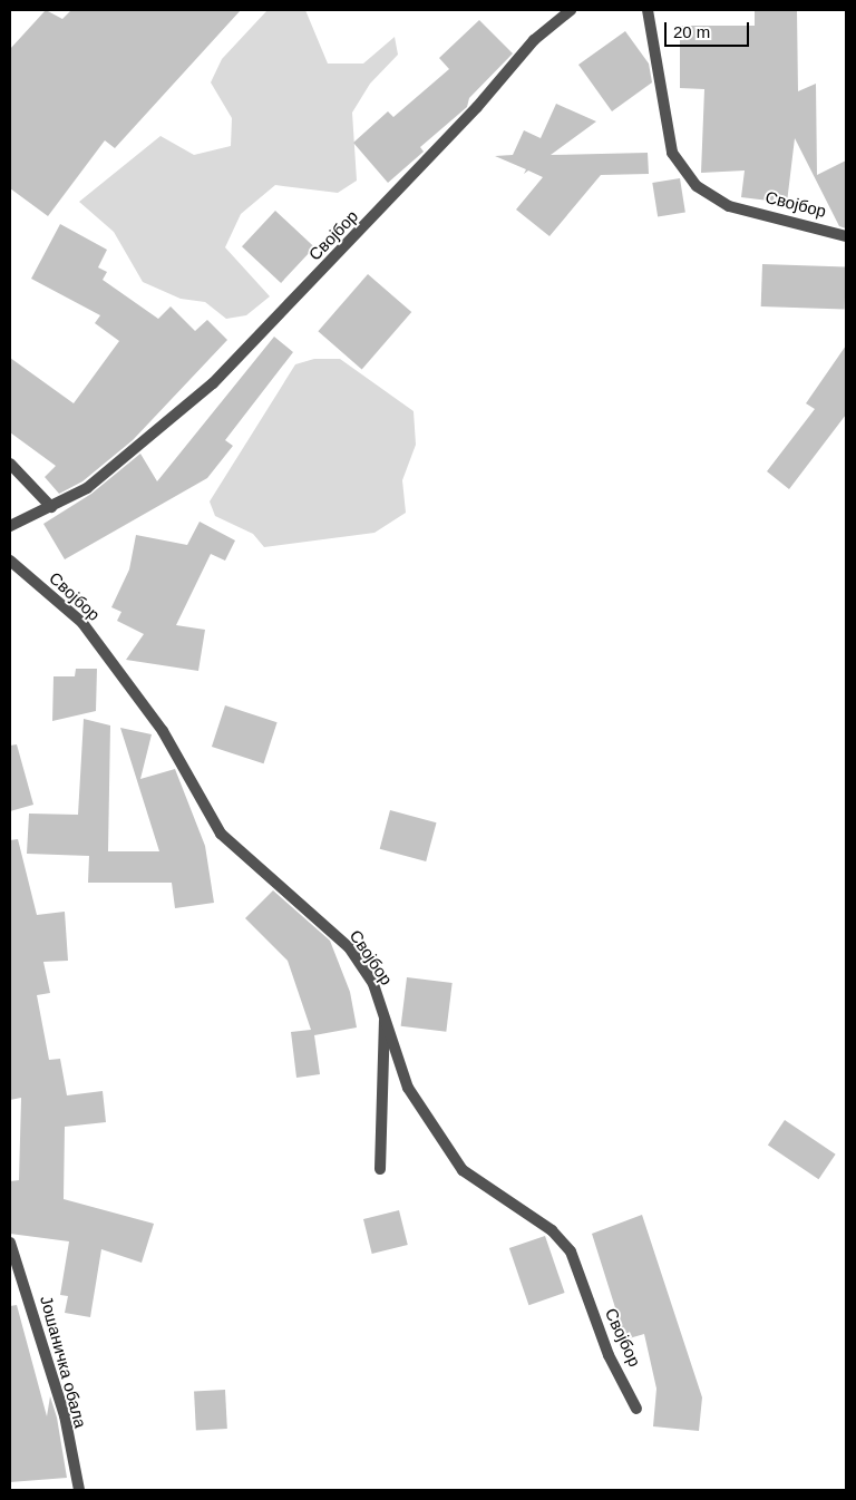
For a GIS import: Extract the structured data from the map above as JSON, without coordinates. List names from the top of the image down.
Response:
{
  "streets": {
    "street": ["Својбор", "Јошаничка обала"]
  },
  "scale_bar": "20 m"
}
